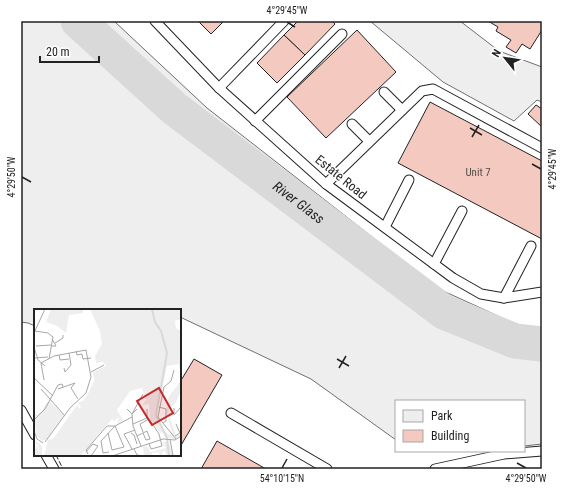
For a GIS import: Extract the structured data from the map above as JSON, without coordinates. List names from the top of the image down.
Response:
{
  "streets": {
    "lane": ["Estate Road"]
  },
  "water": ["River Glass"],
  "house_numbers": ["Unit 7"],
  "legend": ["Park", "Building"],
  "scale_bar": "20 m",
  "north": "top left",
  "coordinates": ["4°29'45\"W", "4°29'50\"W", "54°10'15\"N"]
}
